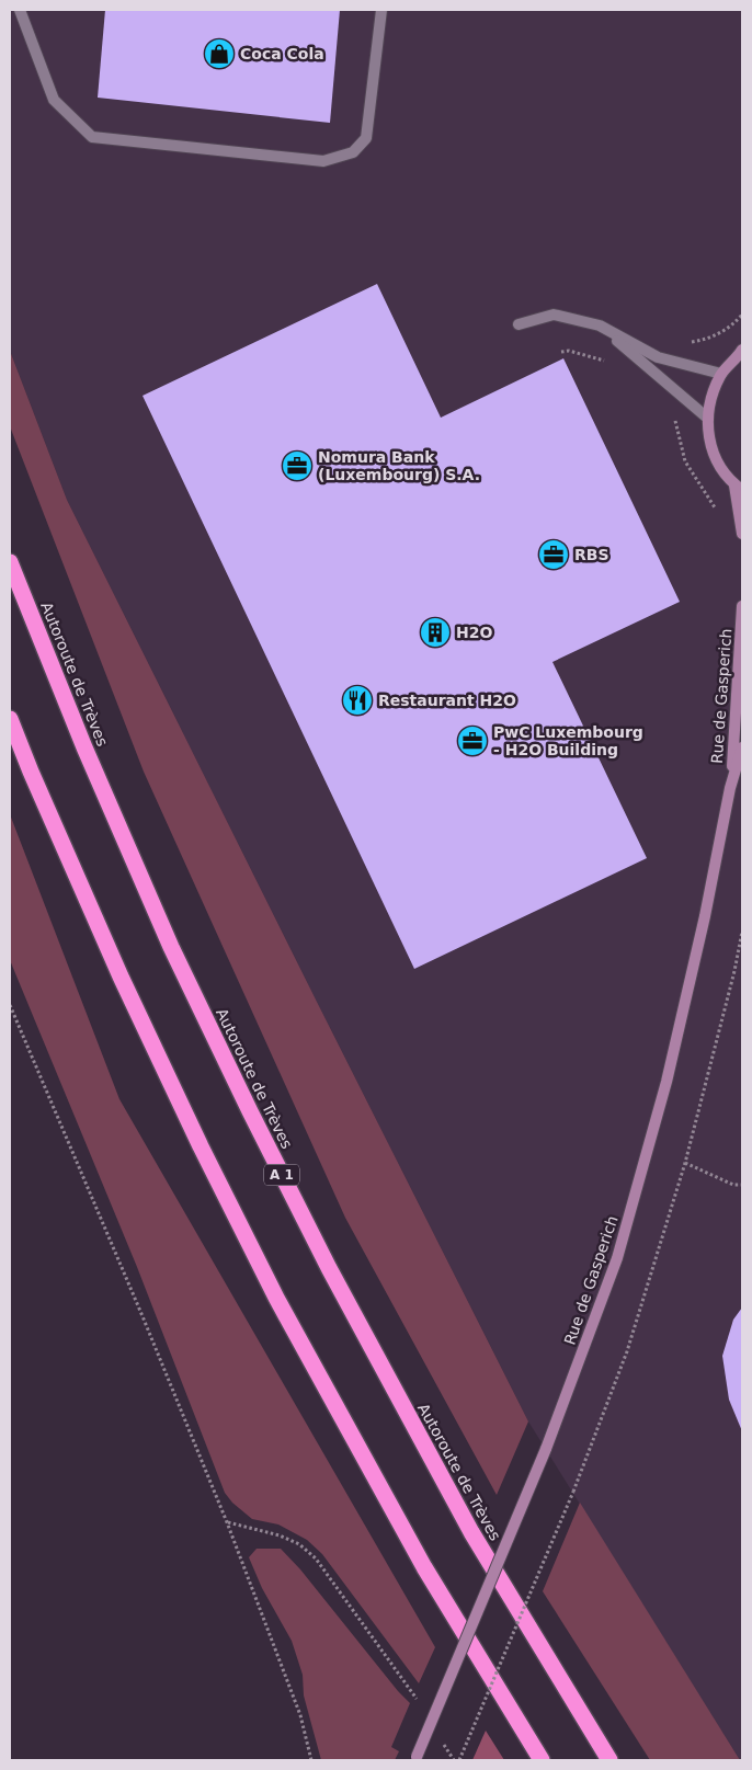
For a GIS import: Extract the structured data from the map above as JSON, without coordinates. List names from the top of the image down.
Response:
{
  "streets": {
    "highway": ["Autoroute de Trèves", "A 1"],
    "main road": ["Rue de Gasperich"]
  },
  "places": {
    "shop": ["Coca Cola"],
    "office": ["Nomura Bank (Luxembourg) S.A.", "RBS", "PwC Luxembourg - H2O Building"],
    "building": ["H2O"],
    "restaurant": ["Restaurant H2O"]
  }
}
